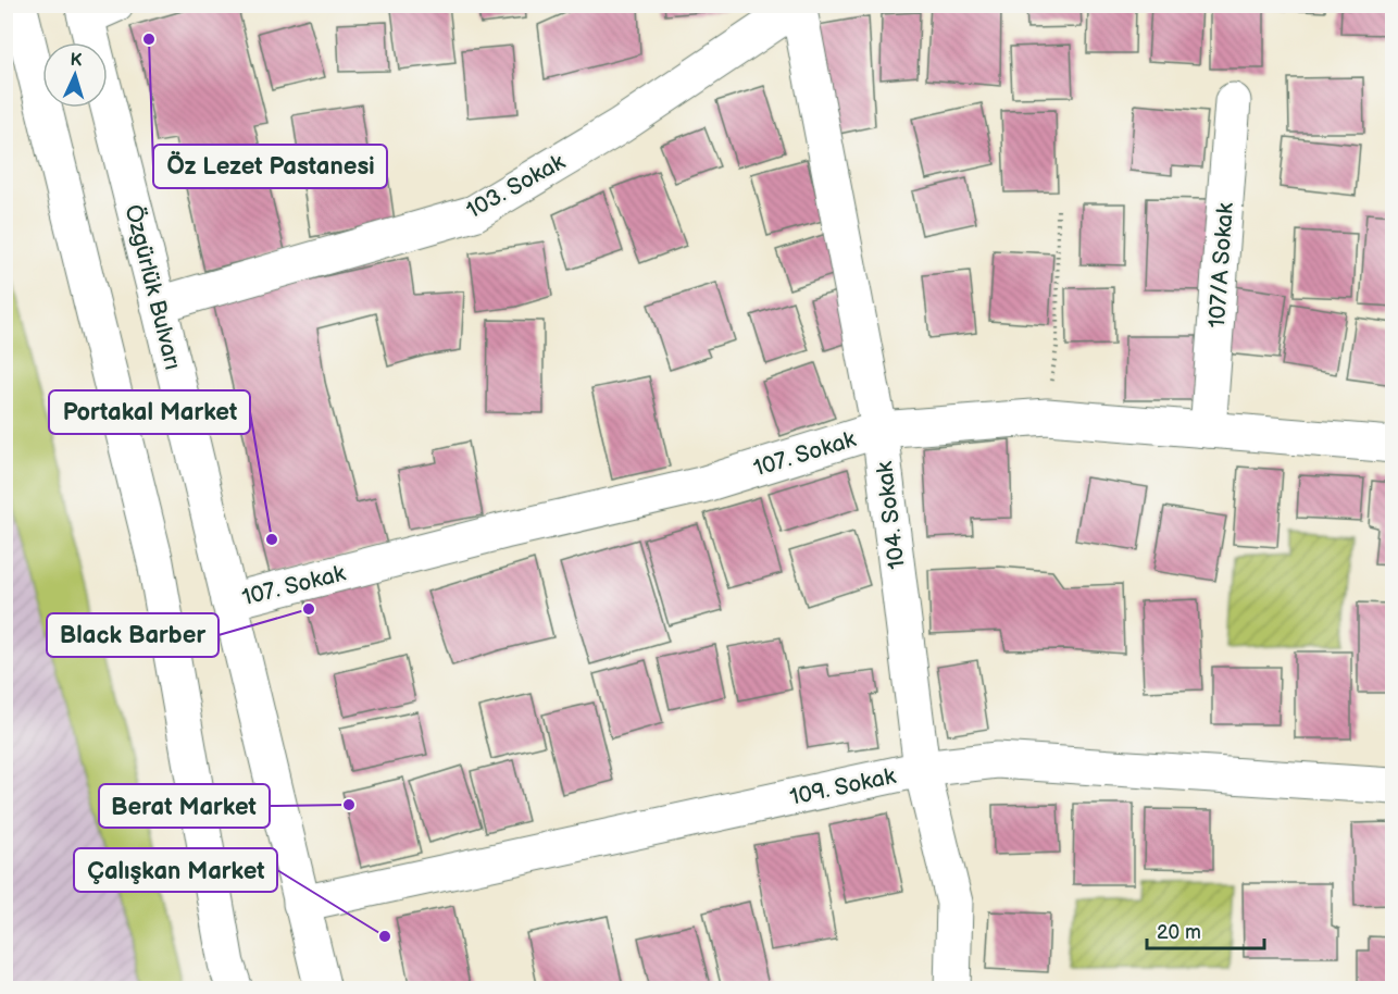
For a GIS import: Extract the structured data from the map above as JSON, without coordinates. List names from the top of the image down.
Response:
{
  "streets": {
    "street": [
      "103. Sokak",
      "107/A Sokak",
      "Özgürlük Bulvarı",
      "107. Sokak",
      "104. Sokak",
      "109. Sokak"
    ]
  },
  "crossings": [
    ["103. Sokak", "Özgürlük Bulvarı"],
    ["103. Sokak", "104. Sokak"],
    ["107/A Sokak", "107. Sokak"],
    ["Özgürlük Bulvarı", "107. Sokak"],
    ["Özgürlük Bulvarı", "109. Sokak"],
    ["107. Sokak", "104. Sokak"],
    ["104. Sokak", "109. Sokak"]
  ],
  "places": [
    "Öz Lezet Pastanesi",
    "Portakal Market",
    "Black Barber",
    "Berat Market",
    "Çalışkan Market"
  ],
  "scale_bar": "20 m",
  "north": "top"
}
